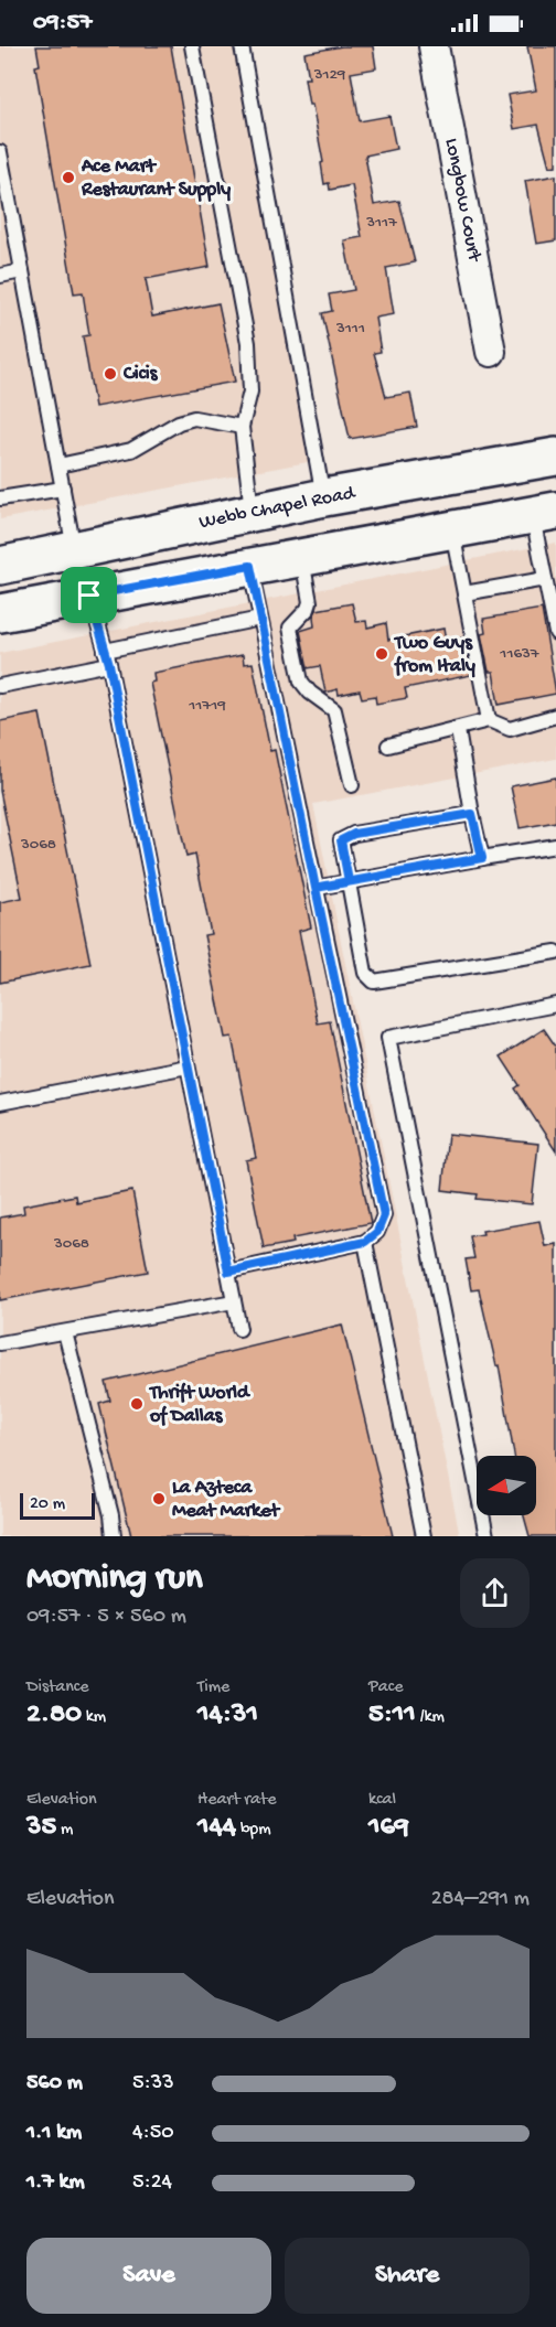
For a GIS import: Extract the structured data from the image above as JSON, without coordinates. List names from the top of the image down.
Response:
{
  "streets": {
    "main road": ["Webb Chapel Road"],
    "street": ["Longbow Court"]
  },
  "places": [
    "Ace Mart Restaurant Supply",
    "Cicis",
    "Two Guys from Italy",
    "Thrift World of Dallas",
    "La Azteca Meat Market"
  ],
  "house_numbers": [
    "3129",
    "3117",
    "3111",
    "11637",
    "11719",
    "3068",
    "3068"
  ],
  "scale_bar": "20 m",
  "north": "left",
  "page": {
    "status": "09:57",
    "scale": "20 m",
    "heading": ["Morning run", "09:57 · 5 × 560 m"],
    "stats": [
      ["Distance", "2.80 km"],
      ["Time", "14:31"],
      ["Pace", "5:11 /km"],
      ["Elevation", "35 m"],
      ["Heart rate", "144 bpm"],
      ["kcal", "169"]
    ],
    "chart": ["Elevation", "284–291 m"],
    "list": [
      {
        "name": "560 m",
        "note": "5:33"
      },
      {
        "name": "1.1 km",
        "note": "4:50"
      },
      {
        "name": "1.7 km",
        "note": "5:24"
      }
    ],
    "buttons": ["Save", "Share"]
  }
}
